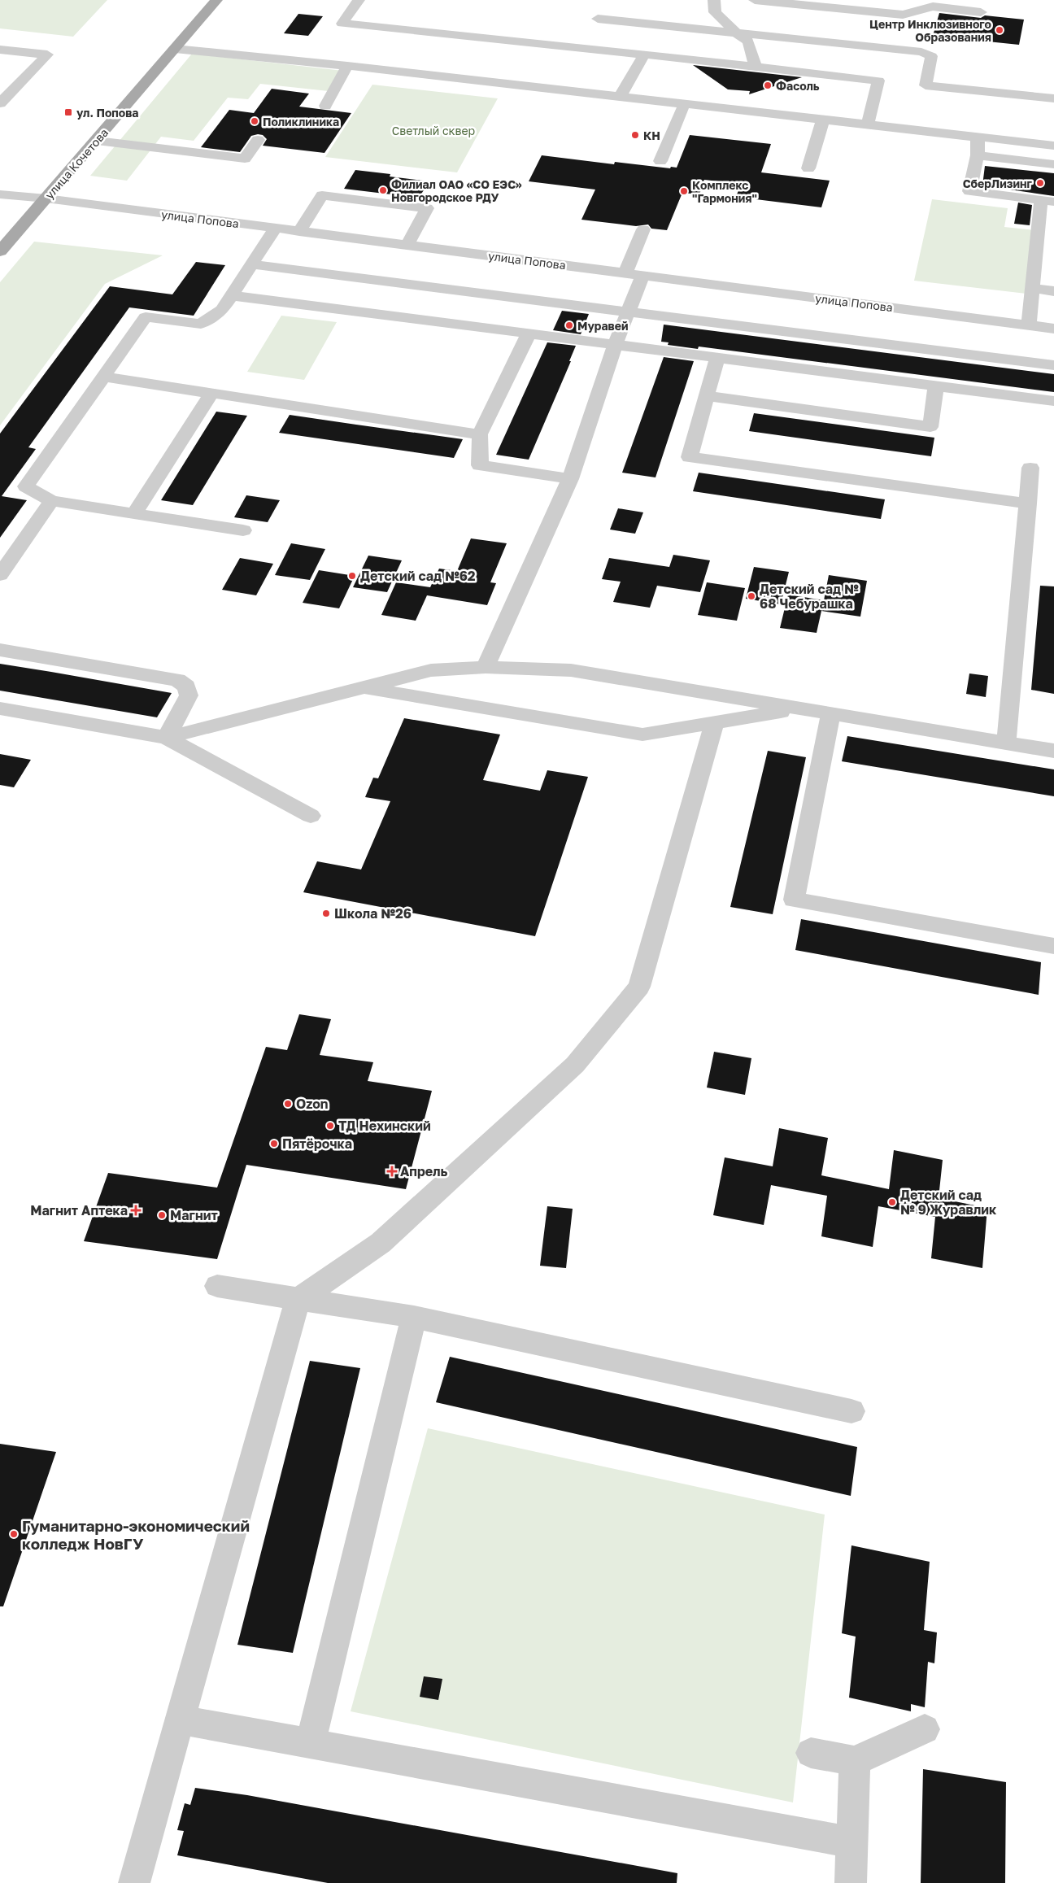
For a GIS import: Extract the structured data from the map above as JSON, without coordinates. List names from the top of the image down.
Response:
{
  "streets": {
    "main road": ["улица Кочетова"],
    "street": ["улица Попова"]
  },
  "crossings": [
    ["улица Кочетова", "улица Попова"]
  ],
  "parks": ["Светлый сквер"],
  "places": {
    "other": [
      "Центр Инклюзивного Образования",
      "Фасоль",
      "Поликлиника",
      "КН",
      "СберЛизинг",
      "Филиал ОАО «СО ЕЭС» Новгородское РДУ",
      "Комплекс \"Гармония\"",
      "Муравей",
      "Детский сад №62",
      "Детский сад № 68 Чебурашка",
      "Школа №26",
      "Ozon",
      "ТД Нехинский",
      "Пятёрочка",
      "Детский сад № 9 Журавлик",
      "Магнит",
      "Гуманитарно-экономический колледж НовГУ"
    ],
    "transit": ["ул. Попова"],
    "health": ["Апрель", "Магнит Аптека"]
  }
}
